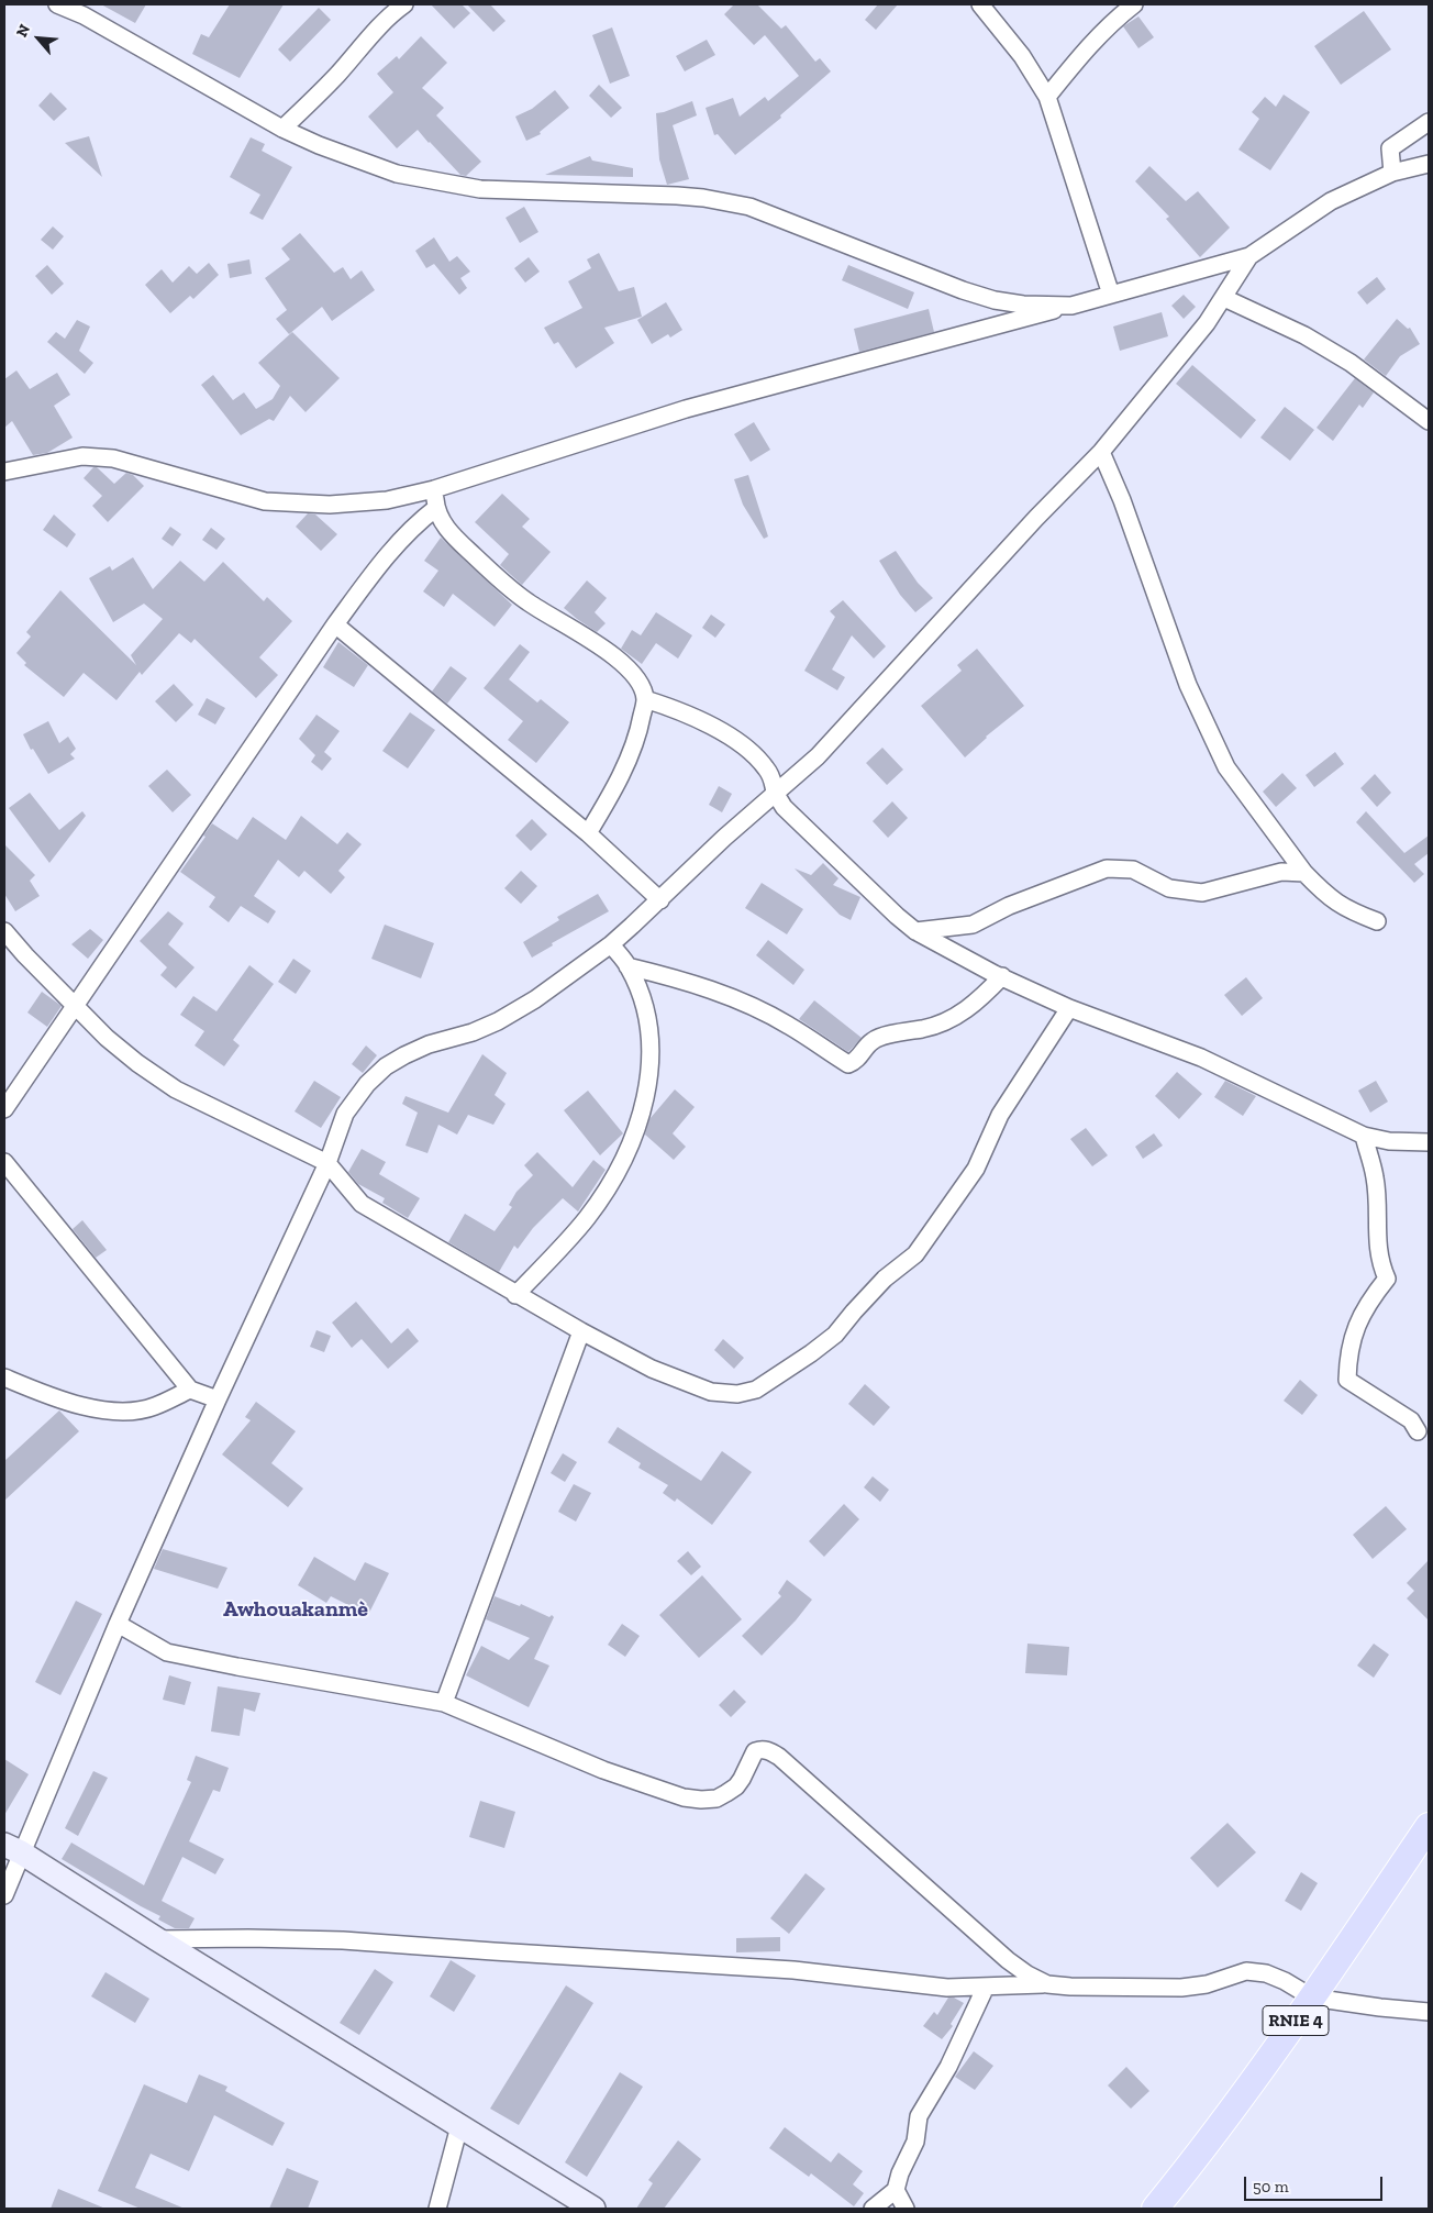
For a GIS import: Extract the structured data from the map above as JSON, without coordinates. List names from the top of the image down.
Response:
{
  "streets": {
    "main road": ["RNIE 4"]
  },
  "districts": ["Awhouakanmè"],
  "scale_bar": "50 m",
  "north": "top left"
}
